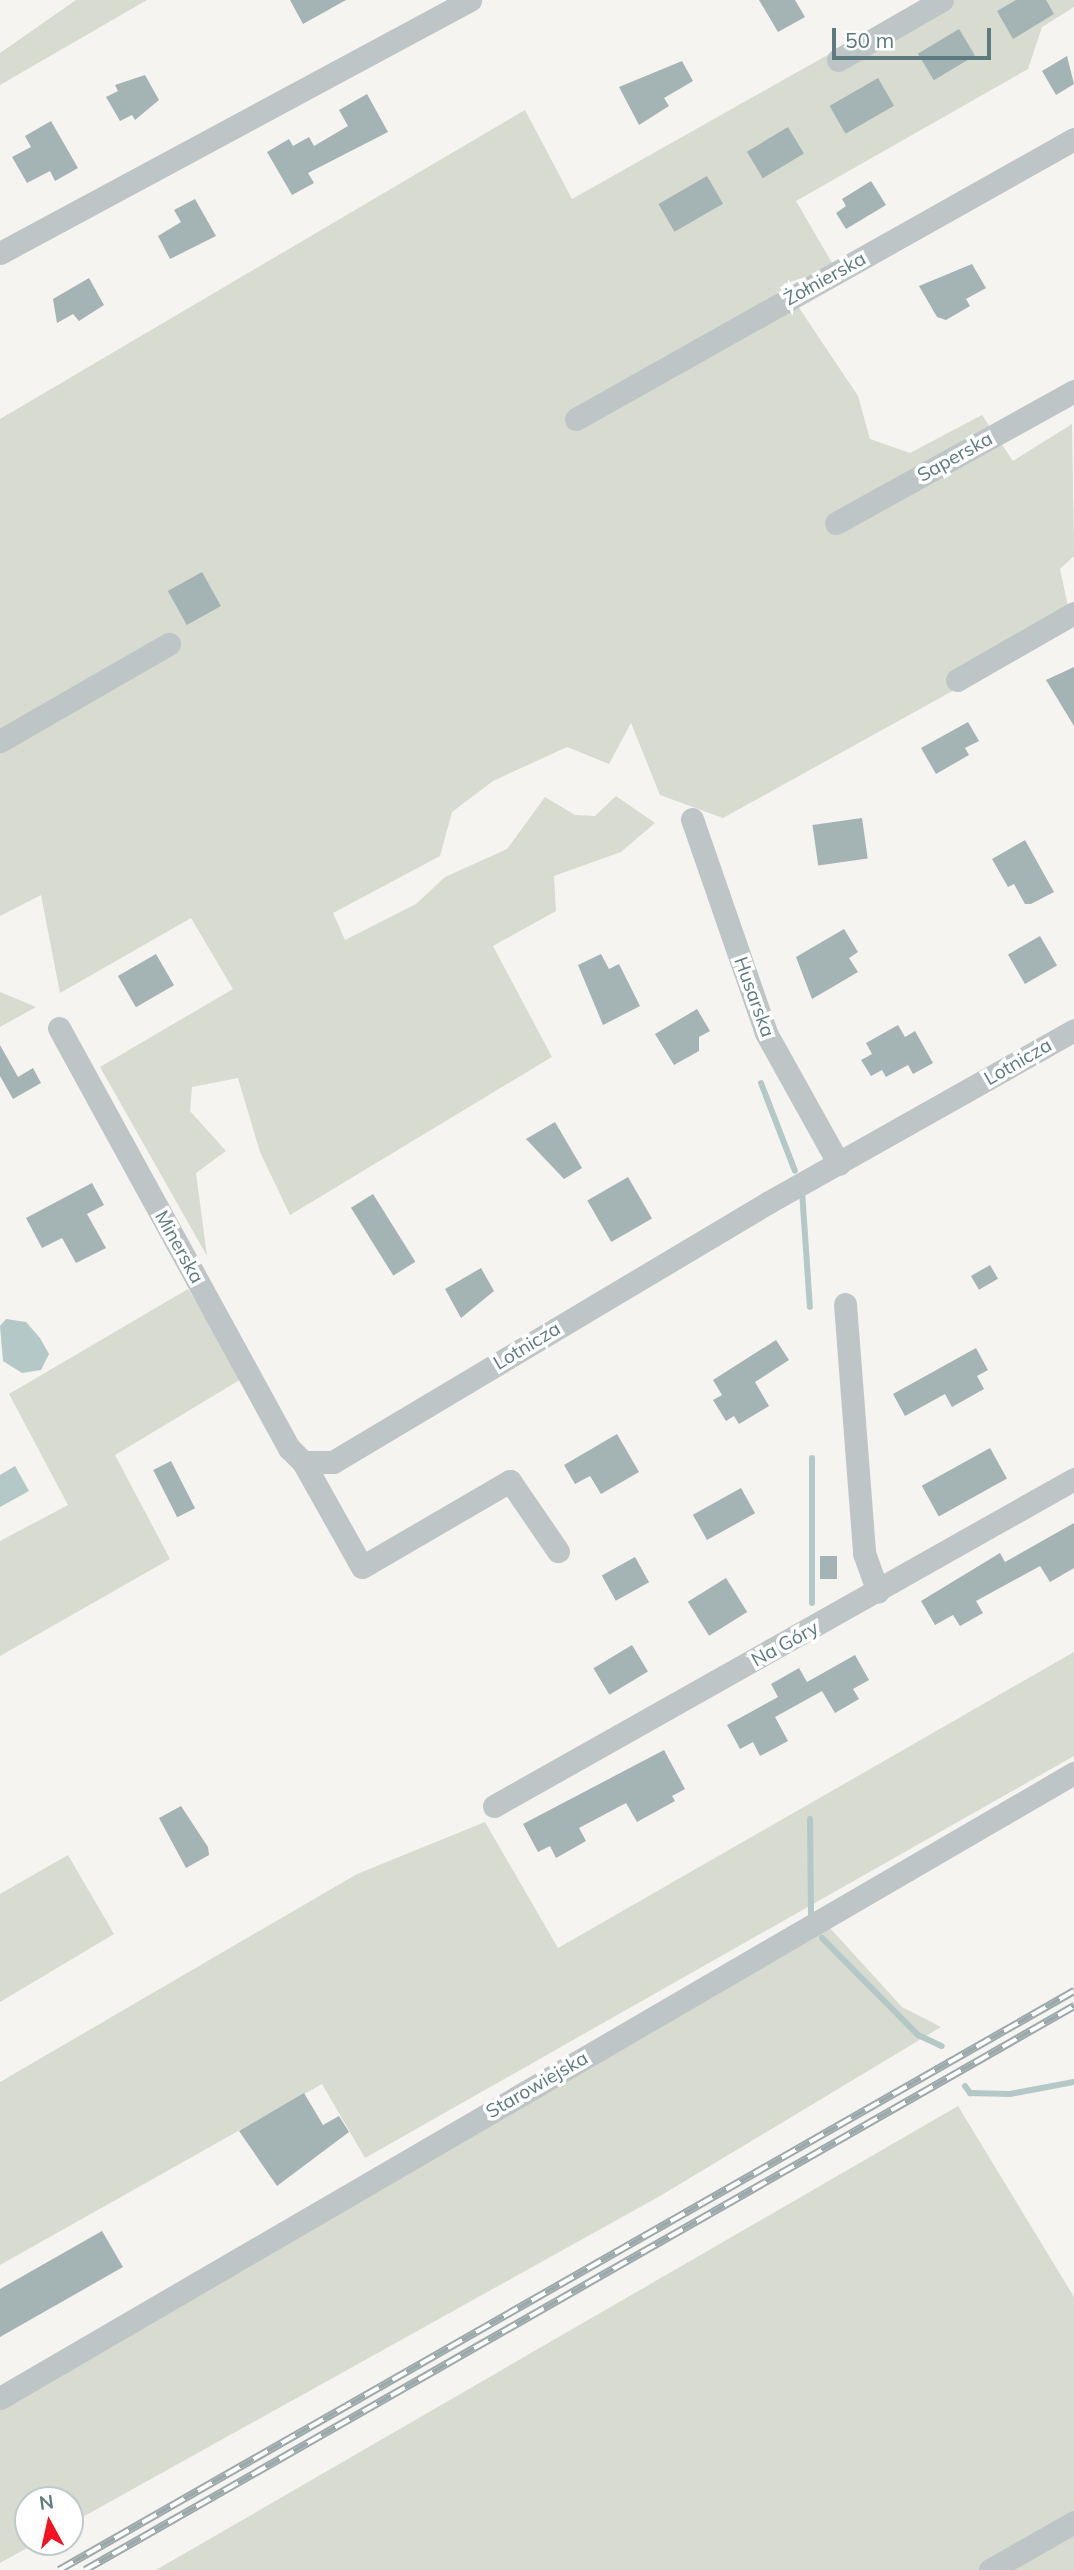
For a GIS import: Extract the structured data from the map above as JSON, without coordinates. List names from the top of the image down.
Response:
{
  "streets": {
    "street": [
      "Żołnierska",
      "Saperska",
      "Husarska",
      "Lotnicza",
      "Minerska",
      "Na Góry",
      "Starowiejska"
    ]
  },
  "crossings": [
    ["Husarska", "Lotnicza"],
    ["Lotnicza", "Minerska"]
  ],
  "scale_bar": "50 m",
  "north": "top"
}
